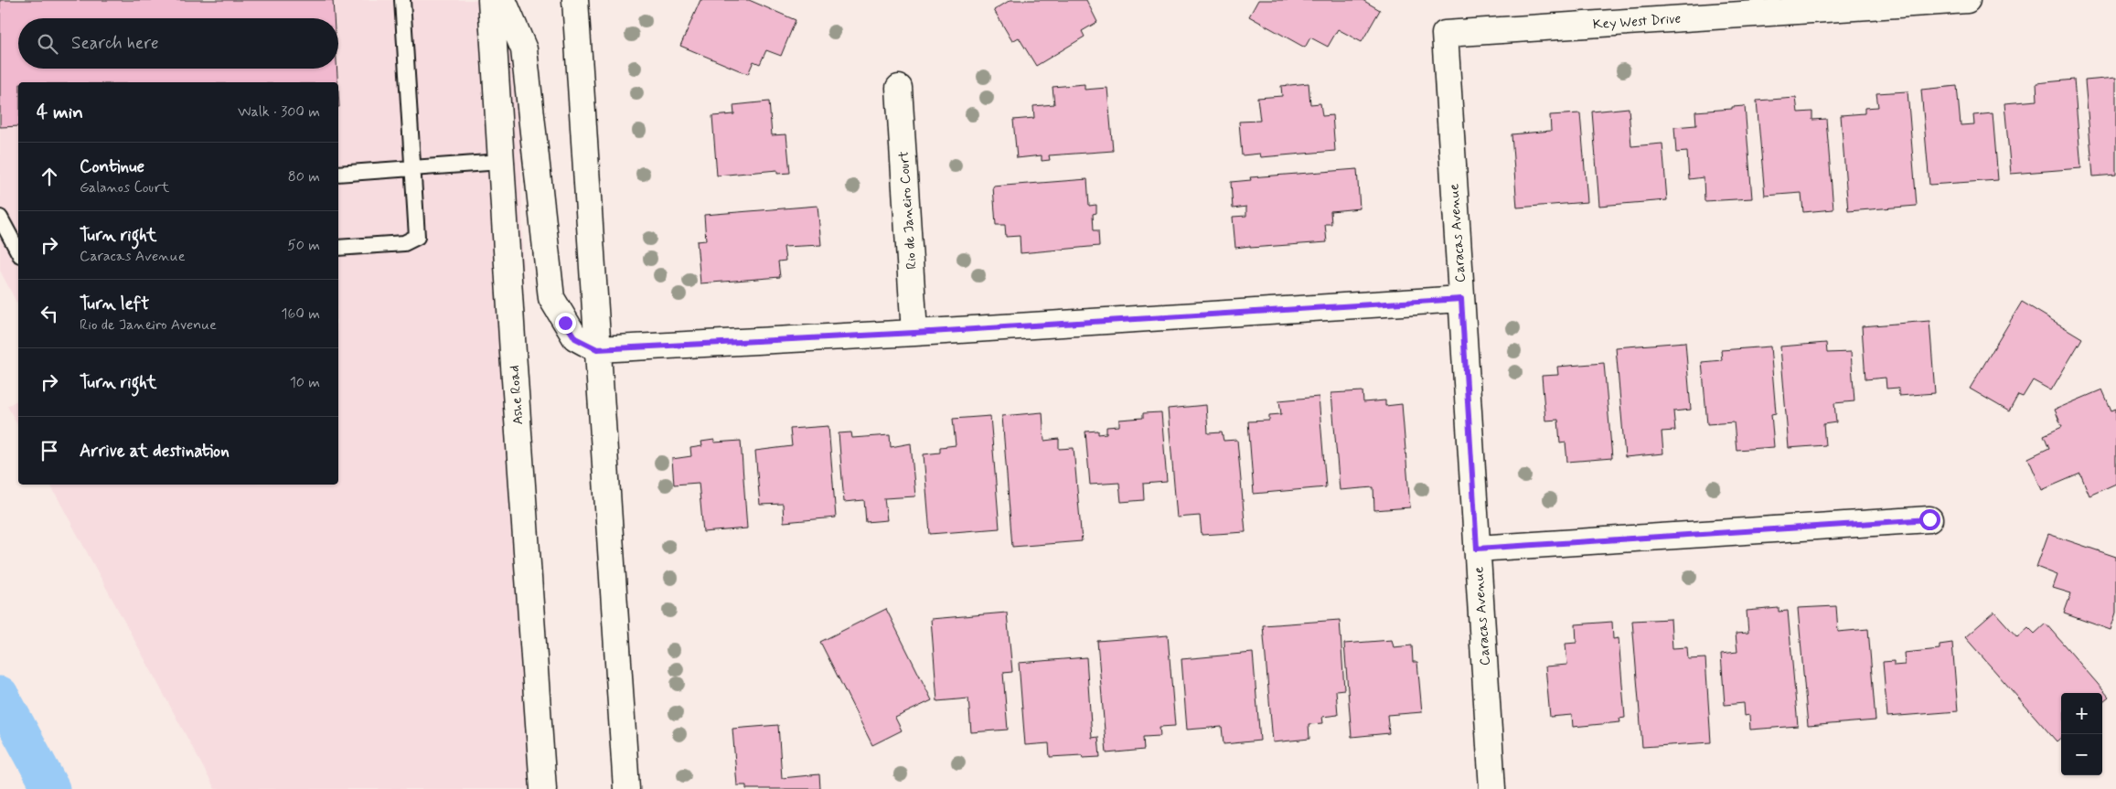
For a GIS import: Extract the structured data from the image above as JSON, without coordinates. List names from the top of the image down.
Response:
{
  "streets": {
    "street": [
      "Key West Drive",
      "Rio de Janeiro Court",
      "Caracas Avenue",
      "Ashe Road"
    ]
  },
  "crossings": [
    ["Key West Drive", "Caracas Avenue"]
  ],
  "page": {
    "search": "Search here",
    "heading": ["4 min", "Walk · 300 m"],
    "list": [
      ["Continue", "Galanos Court", "80 m"],
      ["Turn right", "Caracas Avenue", "50 m"],
      ["Turn left", "Rio de Janeiro Avenue", "160 m"],
      ["Turn right", "10 m"],
      "Arrive at destination"
    ],
    "map_buttons": ["+", "−"]
  }
}
